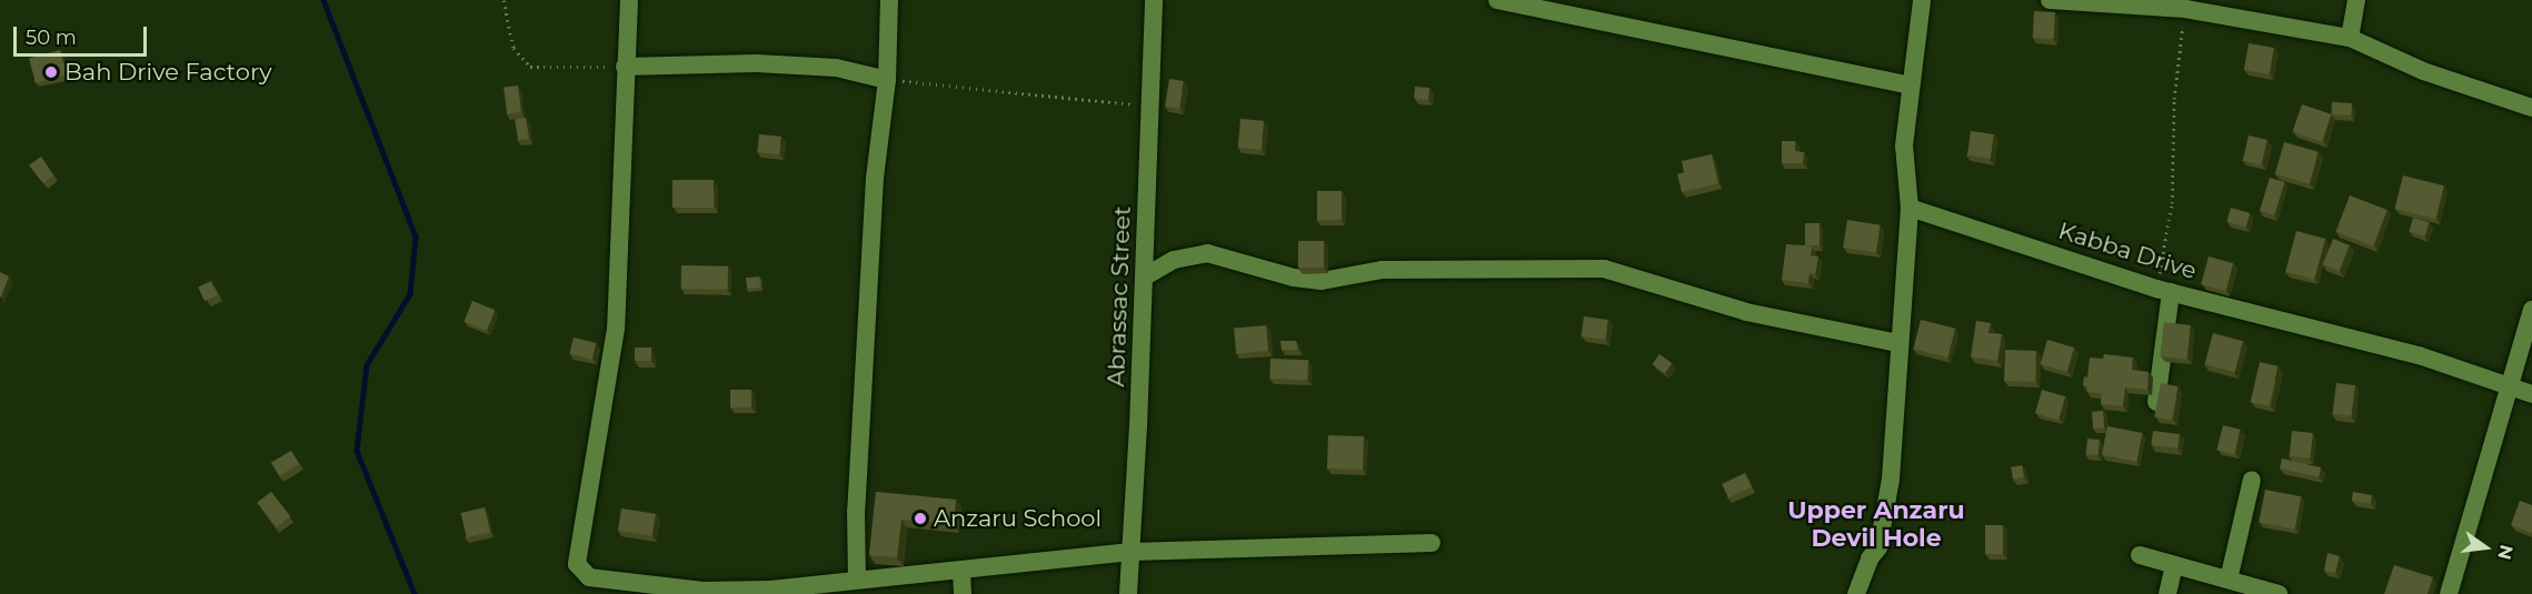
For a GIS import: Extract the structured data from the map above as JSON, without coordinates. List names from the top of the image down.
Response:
{
  "streets": {
    "street": ["Kabba Drive", "Abrassac Street"]
  },
  "districts": ["Upper Anzaru Devil Hole"],
  "places": ["Bah Drive Factory", "Anzaru School"],
  "scale_bar": "50 m",
  "north": "right"
}
